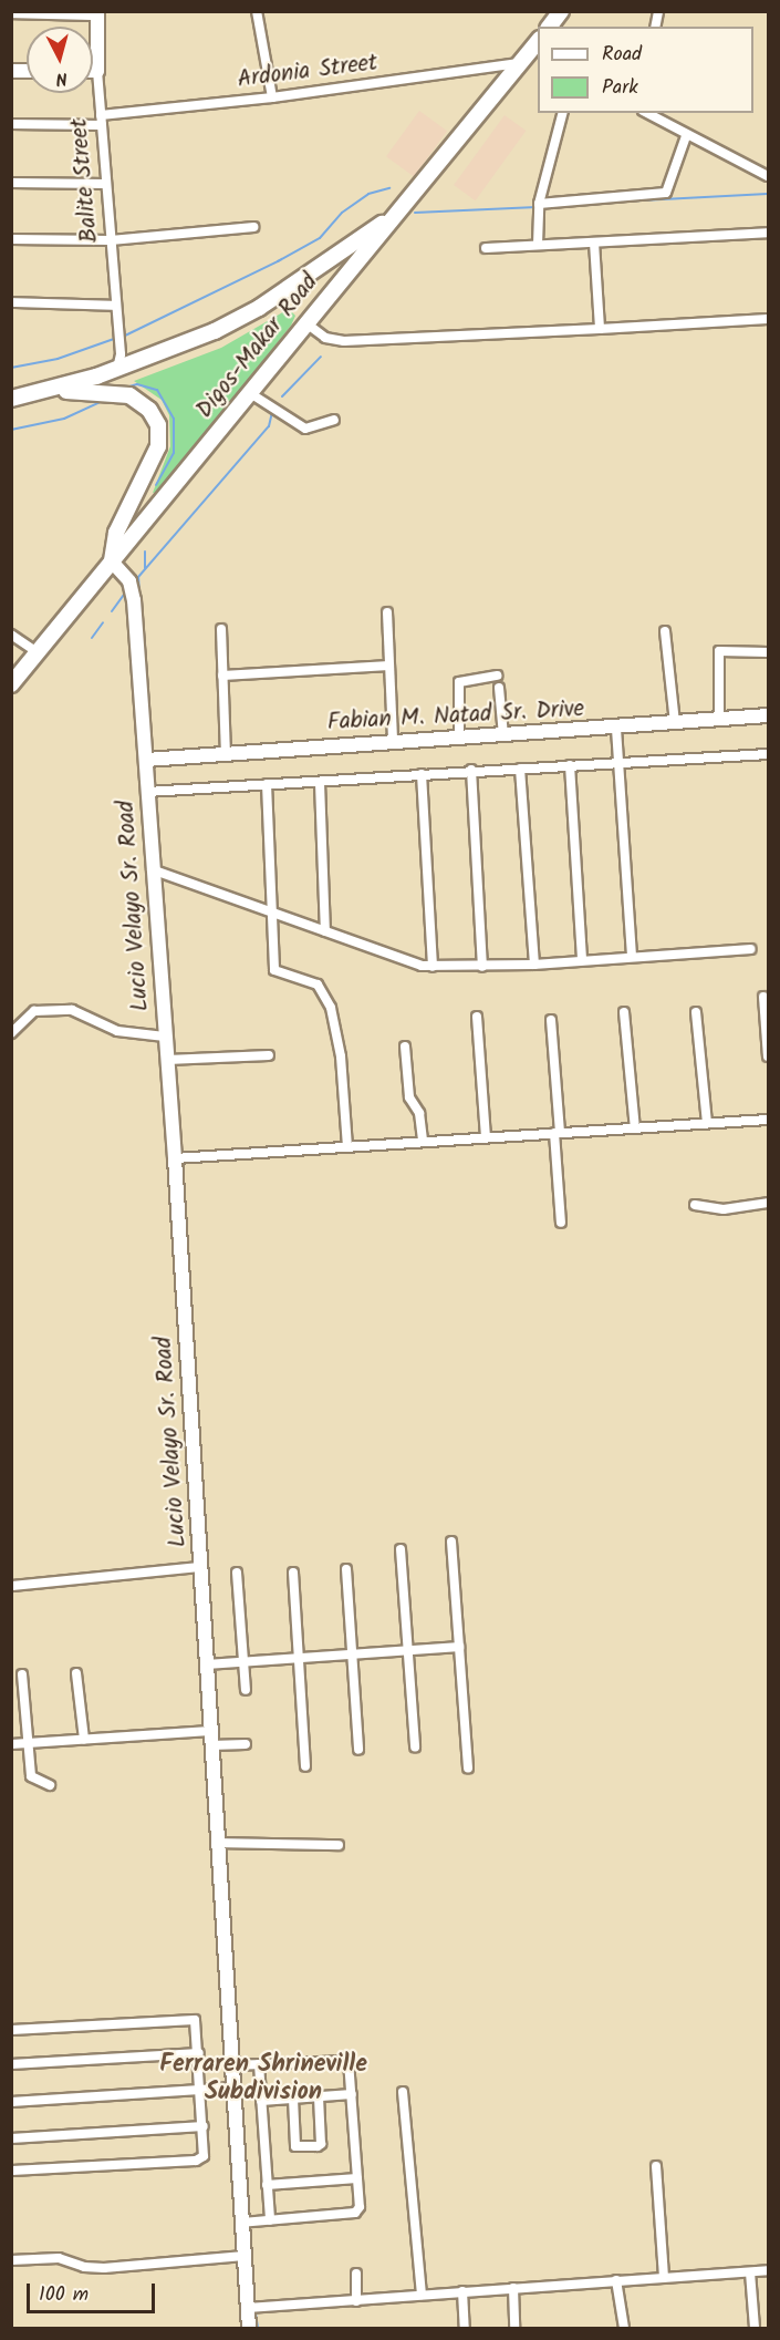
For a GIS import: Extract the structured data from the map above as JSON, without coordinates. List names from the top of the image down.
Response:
{
  "streets": {
    "main road": [
      "Balite Street",
      "Digos-Makar Road",
      "Fabian M. Natad Sr. Drive",
      "Lucio Velayo Sr. Road"
    ],
    "street": ["Ardonia Street"]
  },
  "crossings": [
    ["Ardonia Street", "Balite Street"],
    ["Ardonia Street", "Digos-Makar Road"],
    ["Digos-Makar Road", "Lucio Velayo Sr. Road"],
    ["Fabian M. Natad Sr. Drive", "Lucio Velayo Sr. Road"]
  ],
  "districts": ["Ferraren Shrineville Subdivision"],
  "legend": ["Road", "Park"],
  "scale_bar": "100 m",
  "north": "bottom"
}
